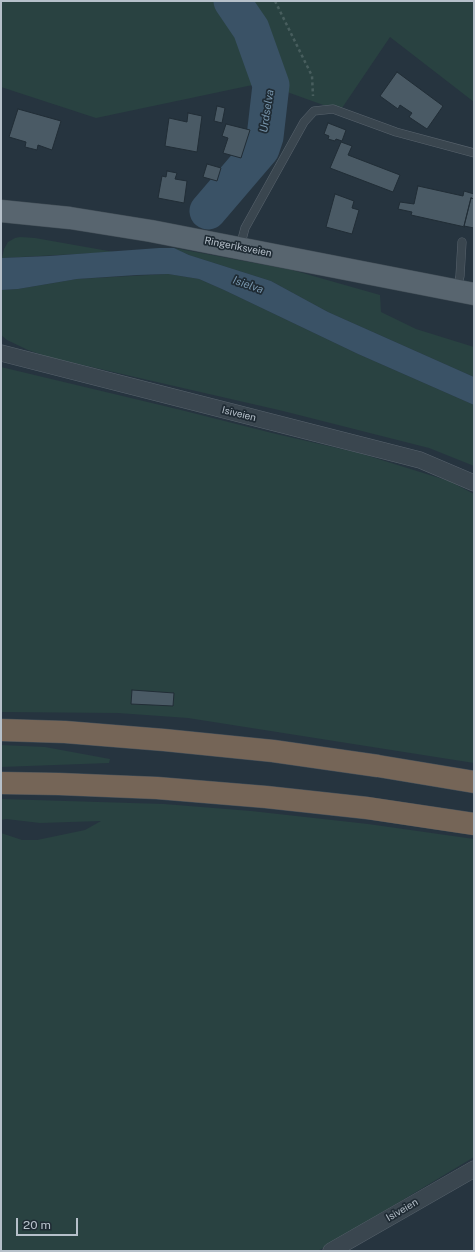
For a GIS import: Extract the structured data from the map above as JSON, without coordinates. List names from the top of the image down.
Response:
{
  "streets": {
    "main road": ["Ringeriksveien"],
    "street": ["Isiveien"]
  },
  "water": ["Urdselva", "Isielva"],
  "scale_bar": "20 m"
}
